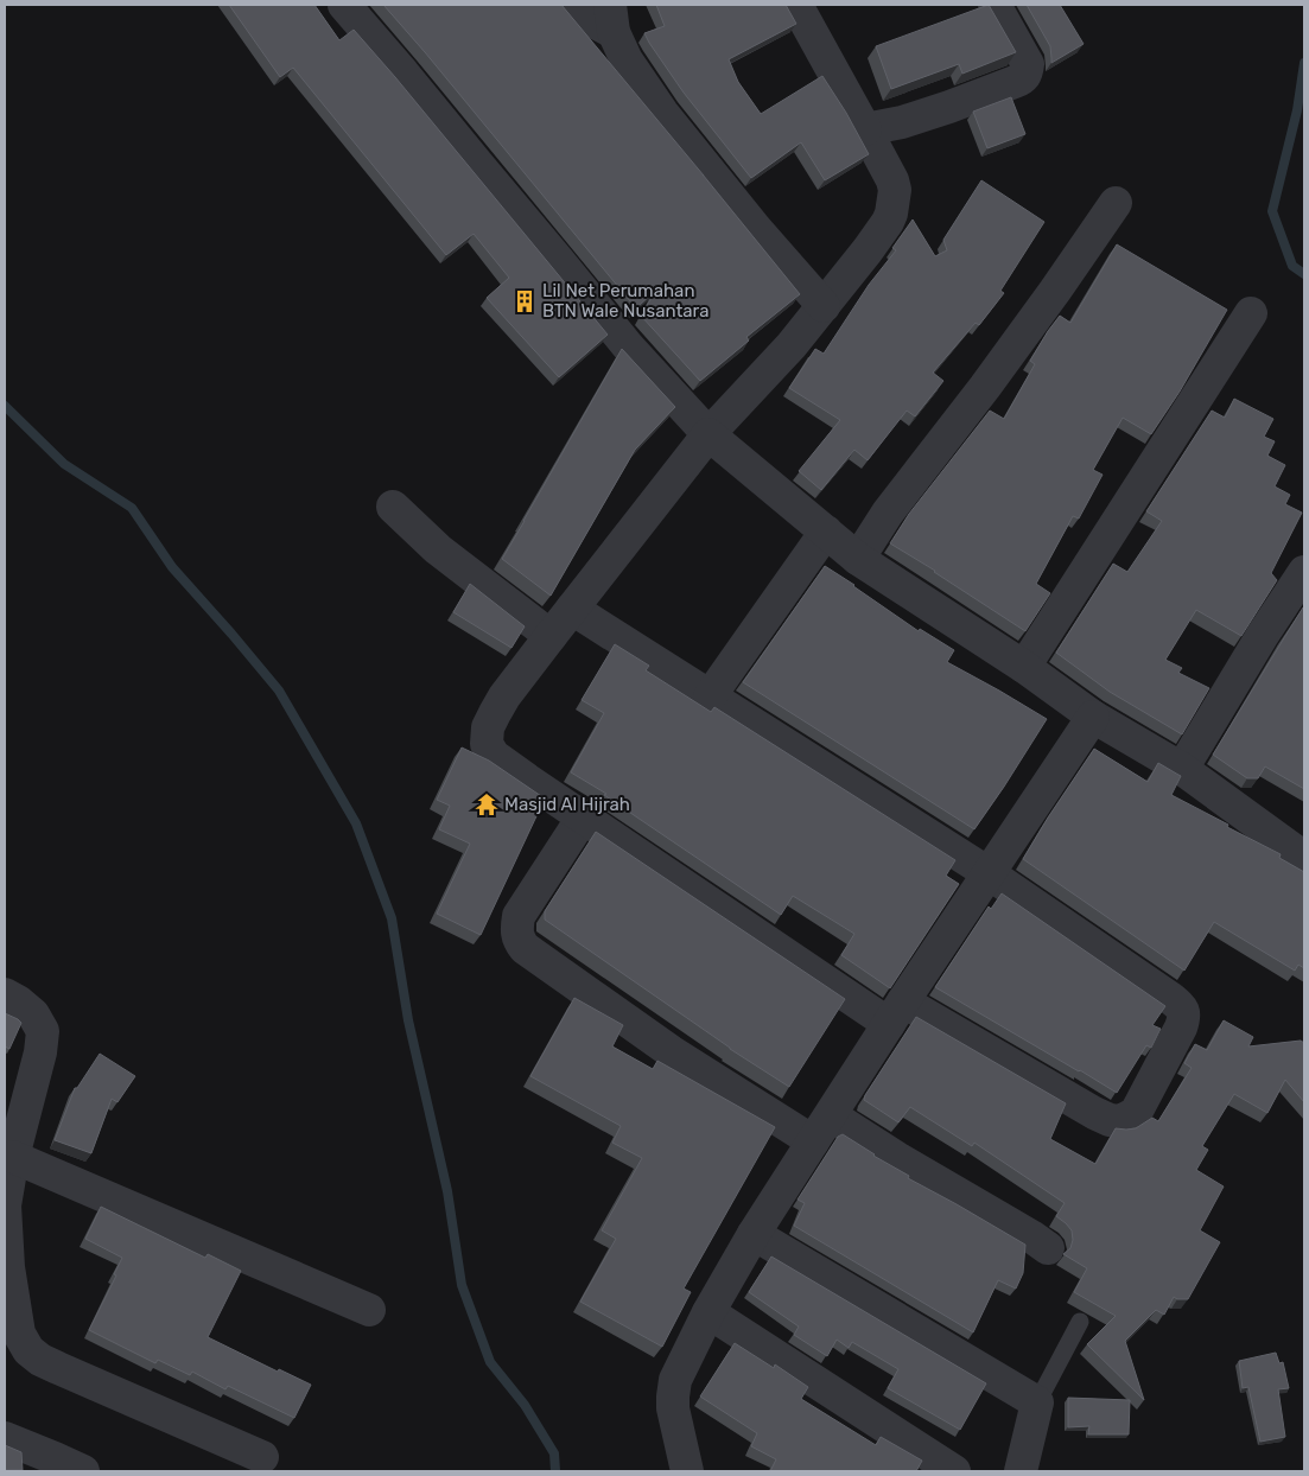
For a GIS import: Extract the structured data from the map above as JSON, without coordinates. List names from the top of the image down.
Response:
{
  "places": {
    "building": ["Lil Net Perumahan BTN Wale Nusantara"],
    "temple": ["Masjid Al Hijrah"]
  }
}
